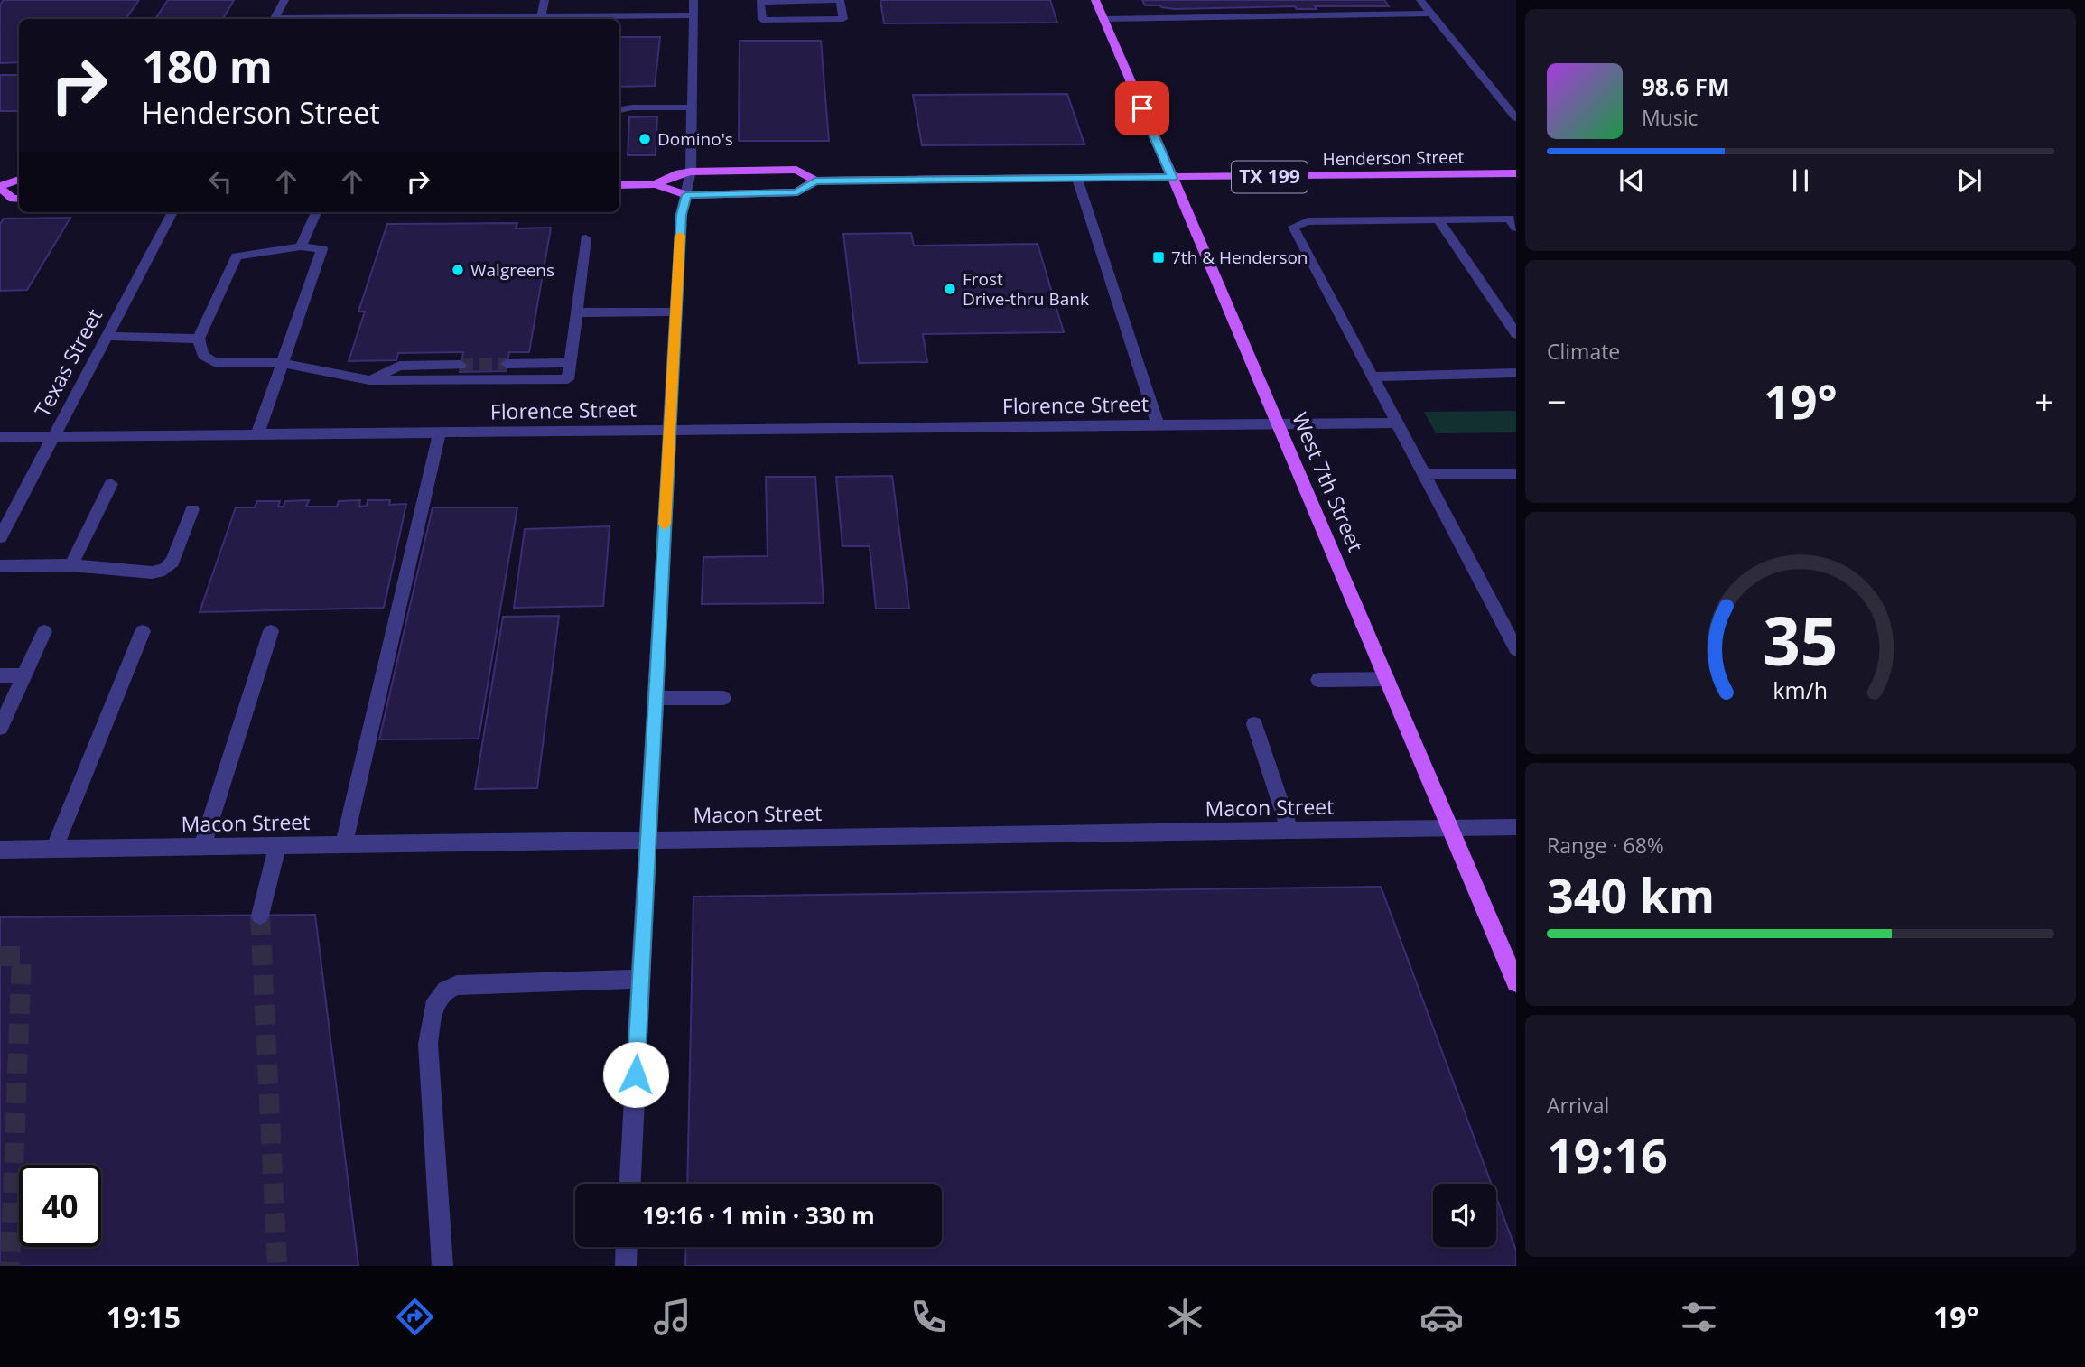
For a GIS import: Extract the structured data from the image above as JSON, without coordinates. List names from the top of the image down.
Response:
{
  "streets": {
    "main road": ["Henderson Street", "TX 199", "West 7th Street"],
    "street": ["Texas Street", "Florence Street", "Macon Street"]
  },
  "crossings": [
    ["Henderson Street", "West 7th Street"],
    ["Texas Street", "Florence Street"],
    ["Florence Street", "West 7th Street"],
    ["West 7th Street", "Macon Street"]
  ],
  "places": {
    "other": ["Domino's", "Walgreens", "Frost Drive-thru Bank"],
    "transit": ["7th & Henderson"]
  },
  "page": {
    "turn": ["180 m", "Henderson Street"],
    "song": ["98.6 FM", "Music"],
    "tile": [
      "Climate",
      ["Range · 68%", "340 km"],
      ["Arrival", "19:16"]
    ],
    "heat": ["−", "19°", "+"],
    "limit": "40",
    "trip": "19:16 · 1 min · 330 m",
    "tabs": ["19:15", "19°"],
    "gauge": ["35", "km/h"]
  }
}
